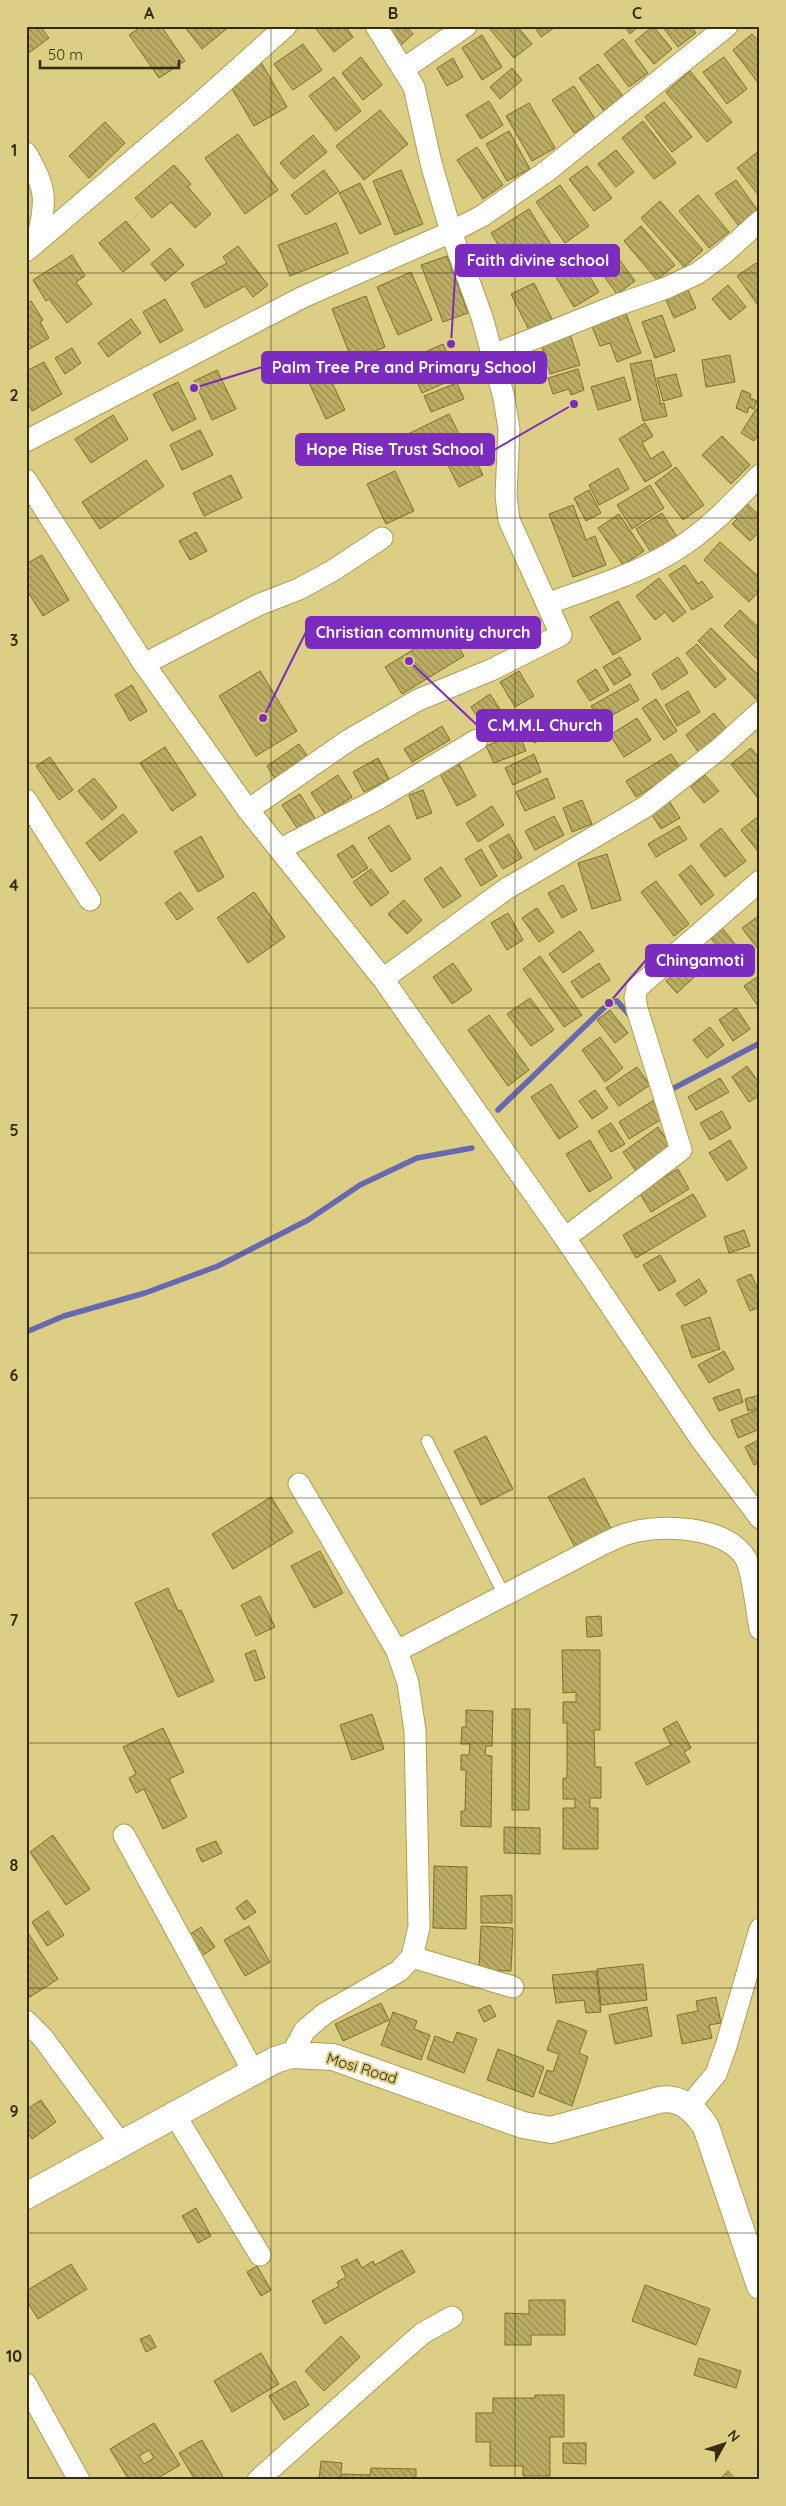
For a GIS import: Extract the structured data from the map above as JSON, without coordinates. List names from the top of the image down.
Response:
{
  "streets": {
    "street": ["Mosi Road"]
  },
  "places": [
    "Faith divine school",
    "Palm Tree Pre and Primary School",
    "Hope Rise Trust School",
    "C.M.M.L Church",
    "Christian community church",
    "Chingamoti"
  ],
  "scale_bar": "50 m",
  "north": "top right",
  "grid": {
    "columns": ["A", "B", "C"],
    "rows": [
      "1",
      "2",
      "3",
      "4",
      "5",
      "6",
      "7",
      "8",
      "9",
      "10"
    ]
  }
}
